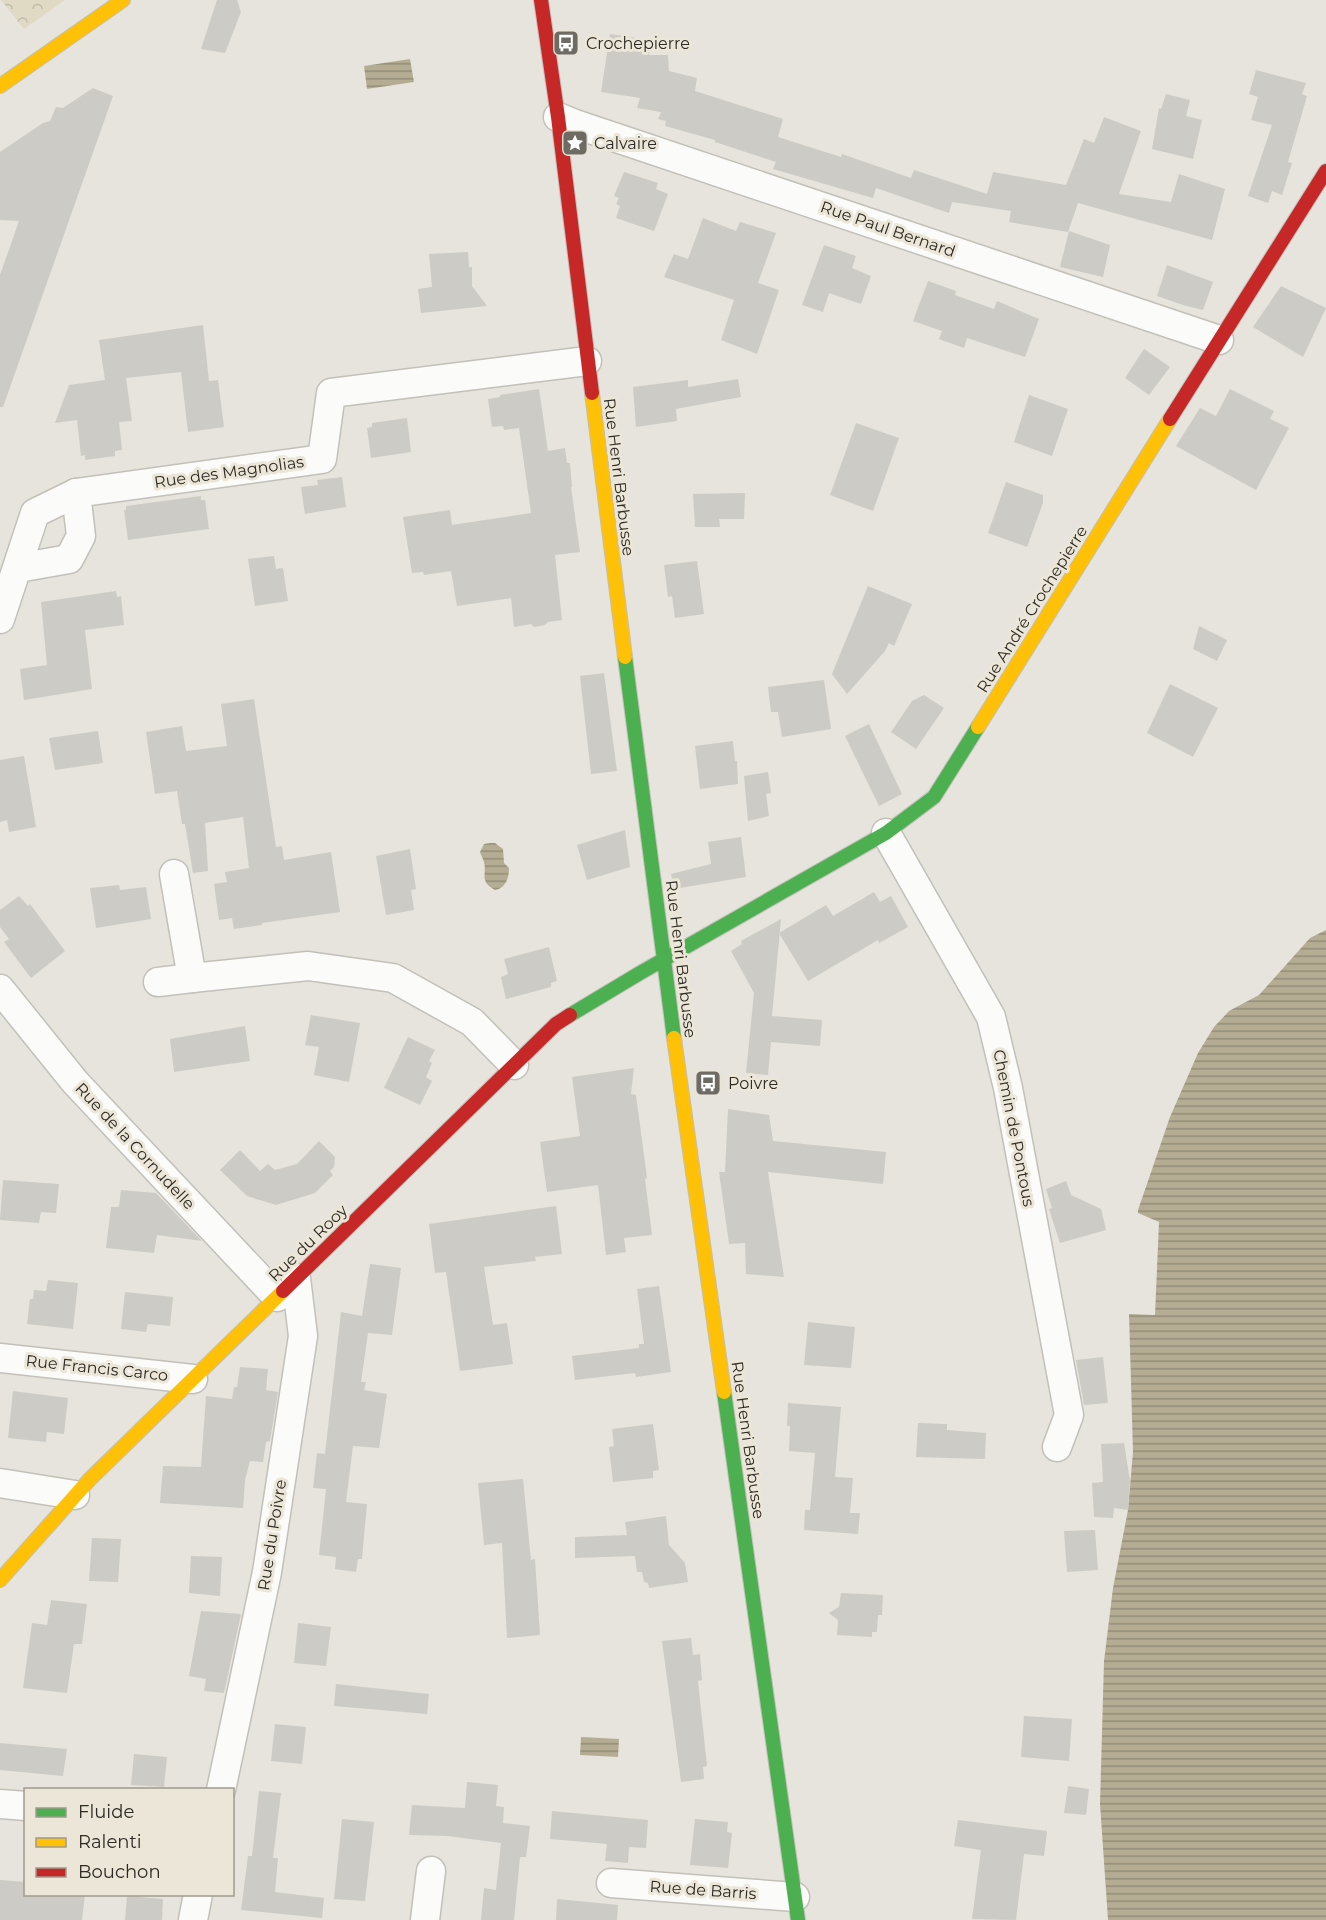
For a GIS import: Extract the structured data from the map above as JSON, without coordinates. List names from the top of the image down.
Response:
{
  "streets": {
    "main road": ["Rue Henri Barbusse", "Rue André Crochepierre", "Rue du Rooy"],
    "street": [
      "Rue Paul Bernard",
      "Rue des Magnolias",
      "Chemin de Pontous",
      "Rue de la Cornudelle",
      "Rue Francis Carco",
      "Rue du Poivre",
      "Rue de Barris"
    ]
  },
  "crossings": [
    ["Rue Paul Bernard", "Rue Henri Barbusse"],
    ["Rue Paul Bernard", "Rue André Crochepierre"],
    ["Rue des Magnolias", "Rue Henri Barbusse"],
    ["Rue Henri Barbusse", "Rue André Crochepierre"],
    ["Rue Henri Barbusse", "Rue du Rooy"],
    ["Rue Henri Barbusse", "Rue de Barris"],
    ["Rue André Crochepierre", "Chemin de Pontous"],
    ["Rue André Crochepierre", "Rue du Rooy"],
    ["Rue de la Cornudelle", "Rue du Rooy"],
    ["Rue de la Cornudelle", "Rue du Poivre"],
    ["Rue du Rooy", "Rue Francis Carco"],
    ["Rue du Rooy", "Rue du Poivre"]
  ],
  "places": {
    "bus stop": ["Crochepierre", "Poivre"],
    "place": ["Calvaire"]
  },
  "legend": ["Fluide", "Ralenti", "Bouchon"]
}
